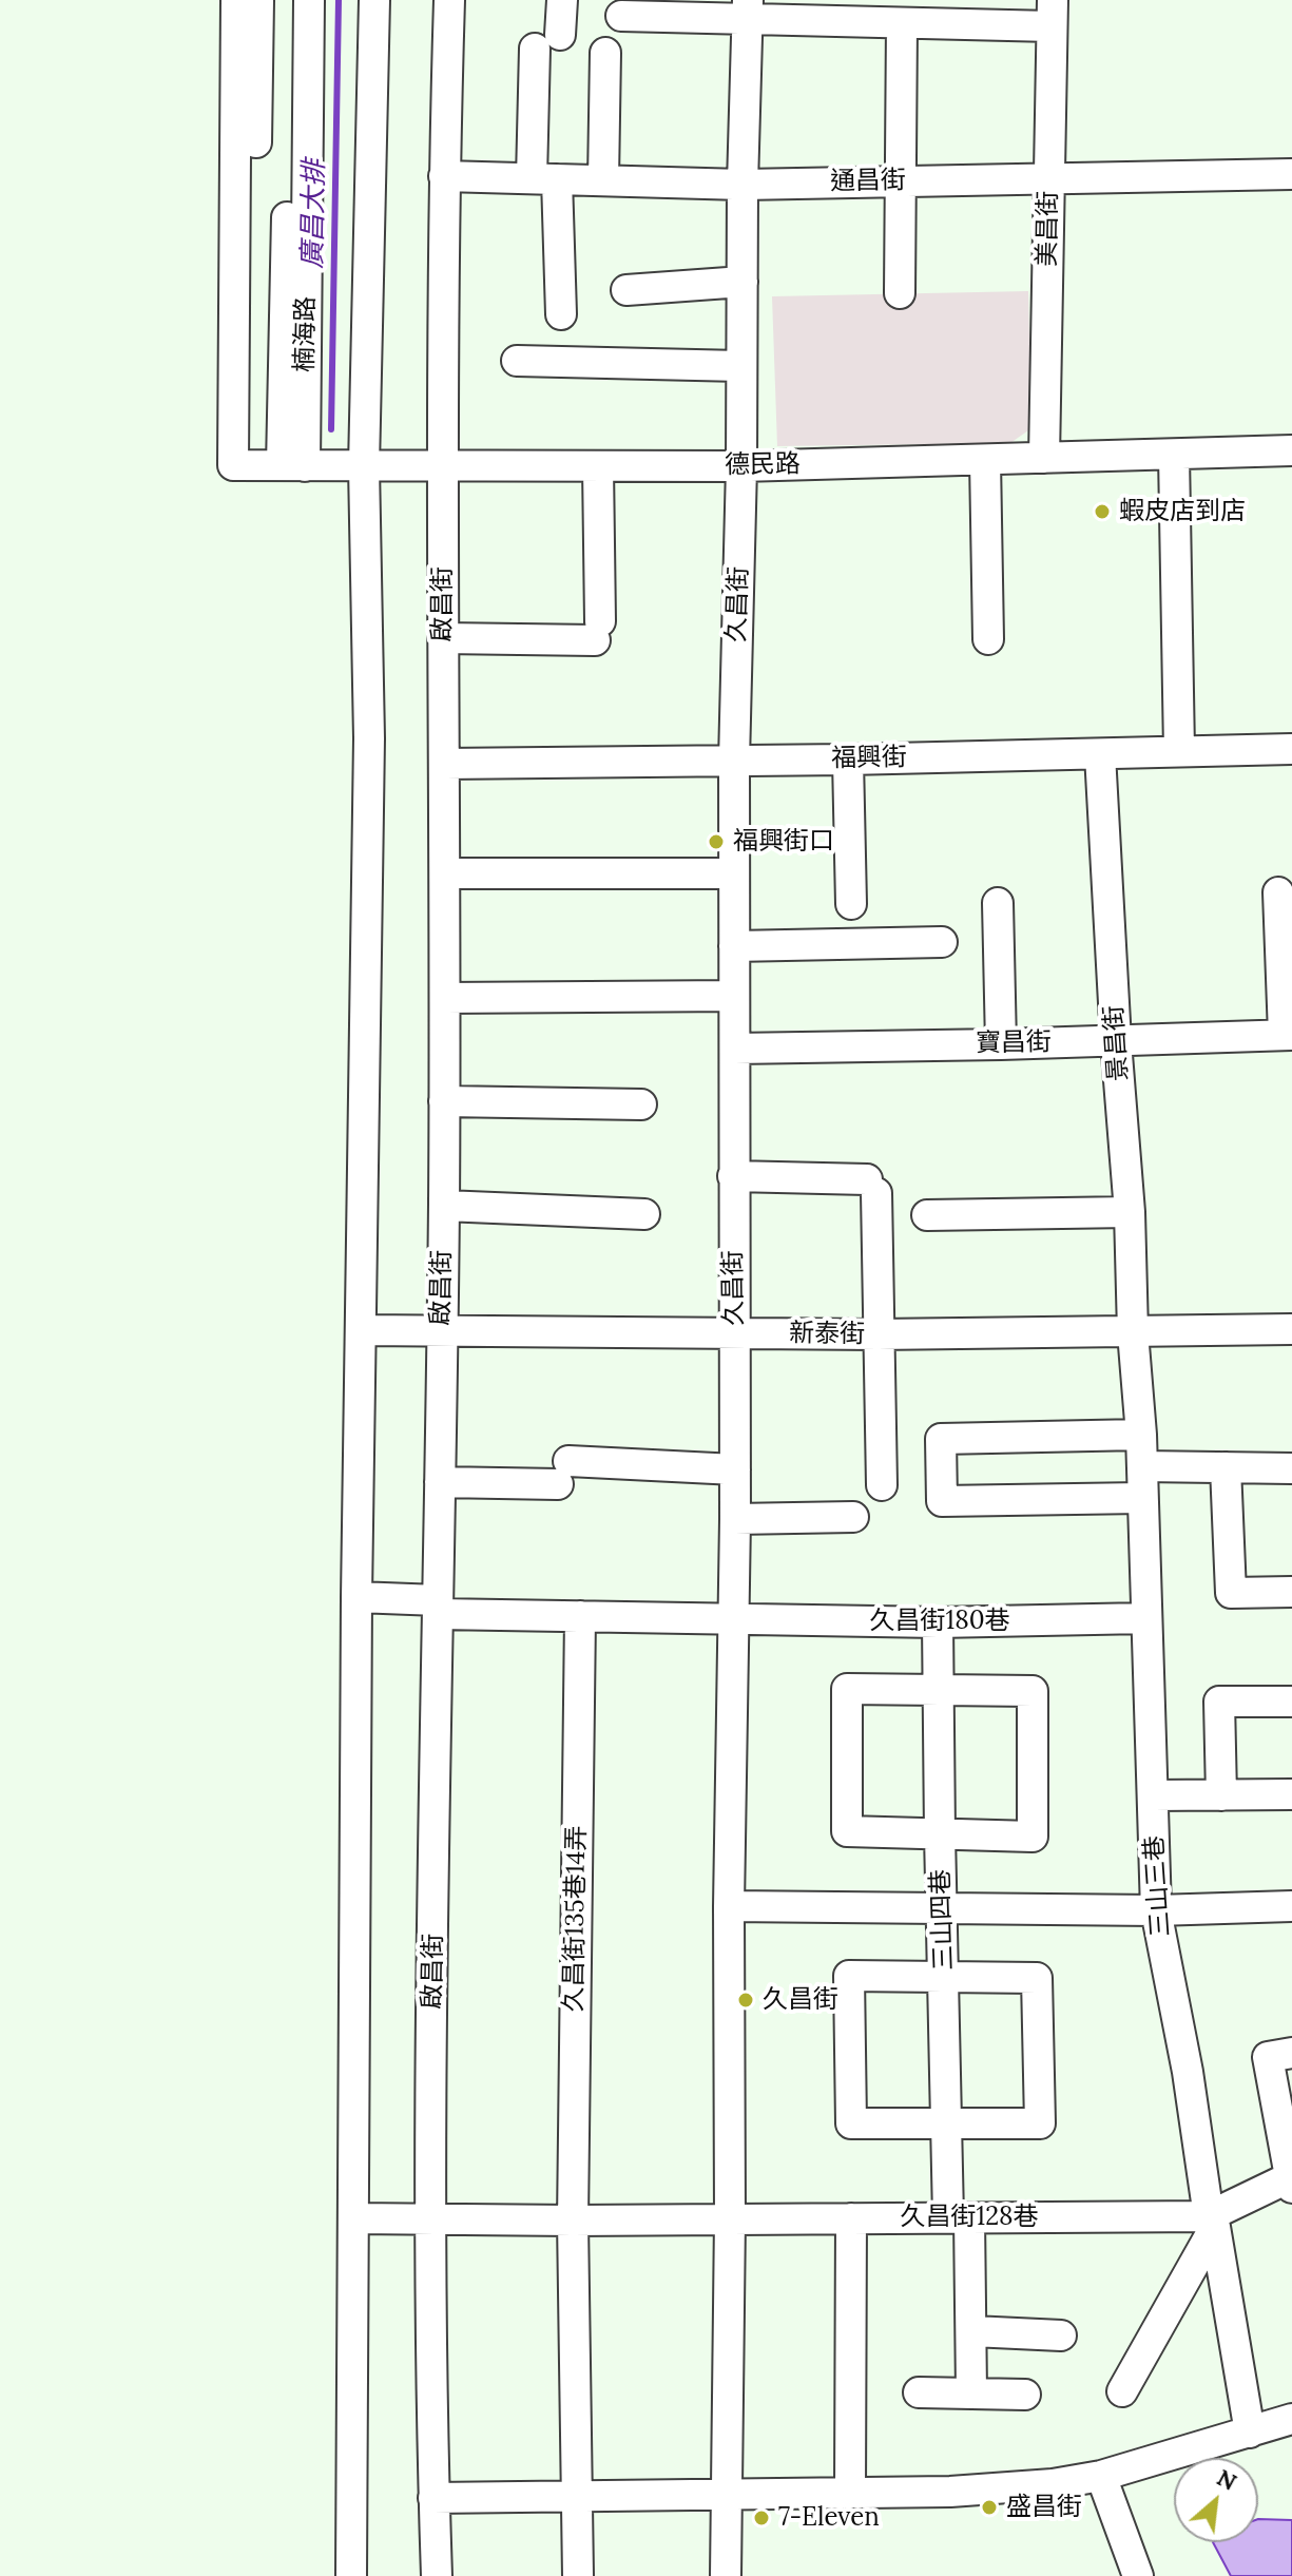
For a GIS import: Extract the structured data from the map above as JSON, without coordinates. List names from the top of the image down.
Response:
{
  "streets": {
    "street": [
      "通昌街",
      "美昌街",
      "楠海路",
      "德民路",
      "啟昌街",
      "久昌街",
      "福興街",
      "寶昌街",
      "景昌街",
      "新泰街",
      "久昌街180巷",
      "三山三巷",
      "久昌街135巷14弄",
      "三山四巷",
      "久昌街128巷"
    ]
  },
  "crossings": [
    ["通昌街", "美昌街"],
    ["通昌街", "啟昌街"],
    ["通昌街", "久昌街"],
    ["美昌街", "德民路"],
    ["楠海路", "德民路"],
    ["德民路", "啟昌街"],
    ["德民路", "久昌街"],
    ["啟昌街", "福興街"],
    ["啟昌街", "新泰街"],
    ["啟昌街", "久昌街180巷"],
    ["啟昌街", "久昌街128巷"],
    ["久昌街", "福興街"],
    ["久昌街", "寶昌街"],
    ["久昌街", "新泰街"],
    ["久昌街", "久昌街180巷"],
    ["久昌街", "久昌街128巷"],
    ["福興街", "景昌街"],
    ["寶昌街", "景昌街"],
    ["景昌街", "新泰街"],
    ["景昌街", "三山三巷"],
    ["新泰街", "三山三巷"],
    ["久昌街180巷", "三山三巷"],
    ["久昌街180巷", "久昌街135巷14弄"],
    ["久昌街180巷", "三山四巷"],
    ["三山三巷", "久昌街128巷"],
    ["久昌街135巷14弄", "久昌街128巷"],
    ["三山四巷", "久昌街128巷"]
  ],
  "water": ["廣昌大排"],
  "places": [
    "蝦皮店到店",
    "福興街口",
    "久昌街",
    "盛昌街",
    "7-Eleven"
  ],
  "north": "top right"
}
